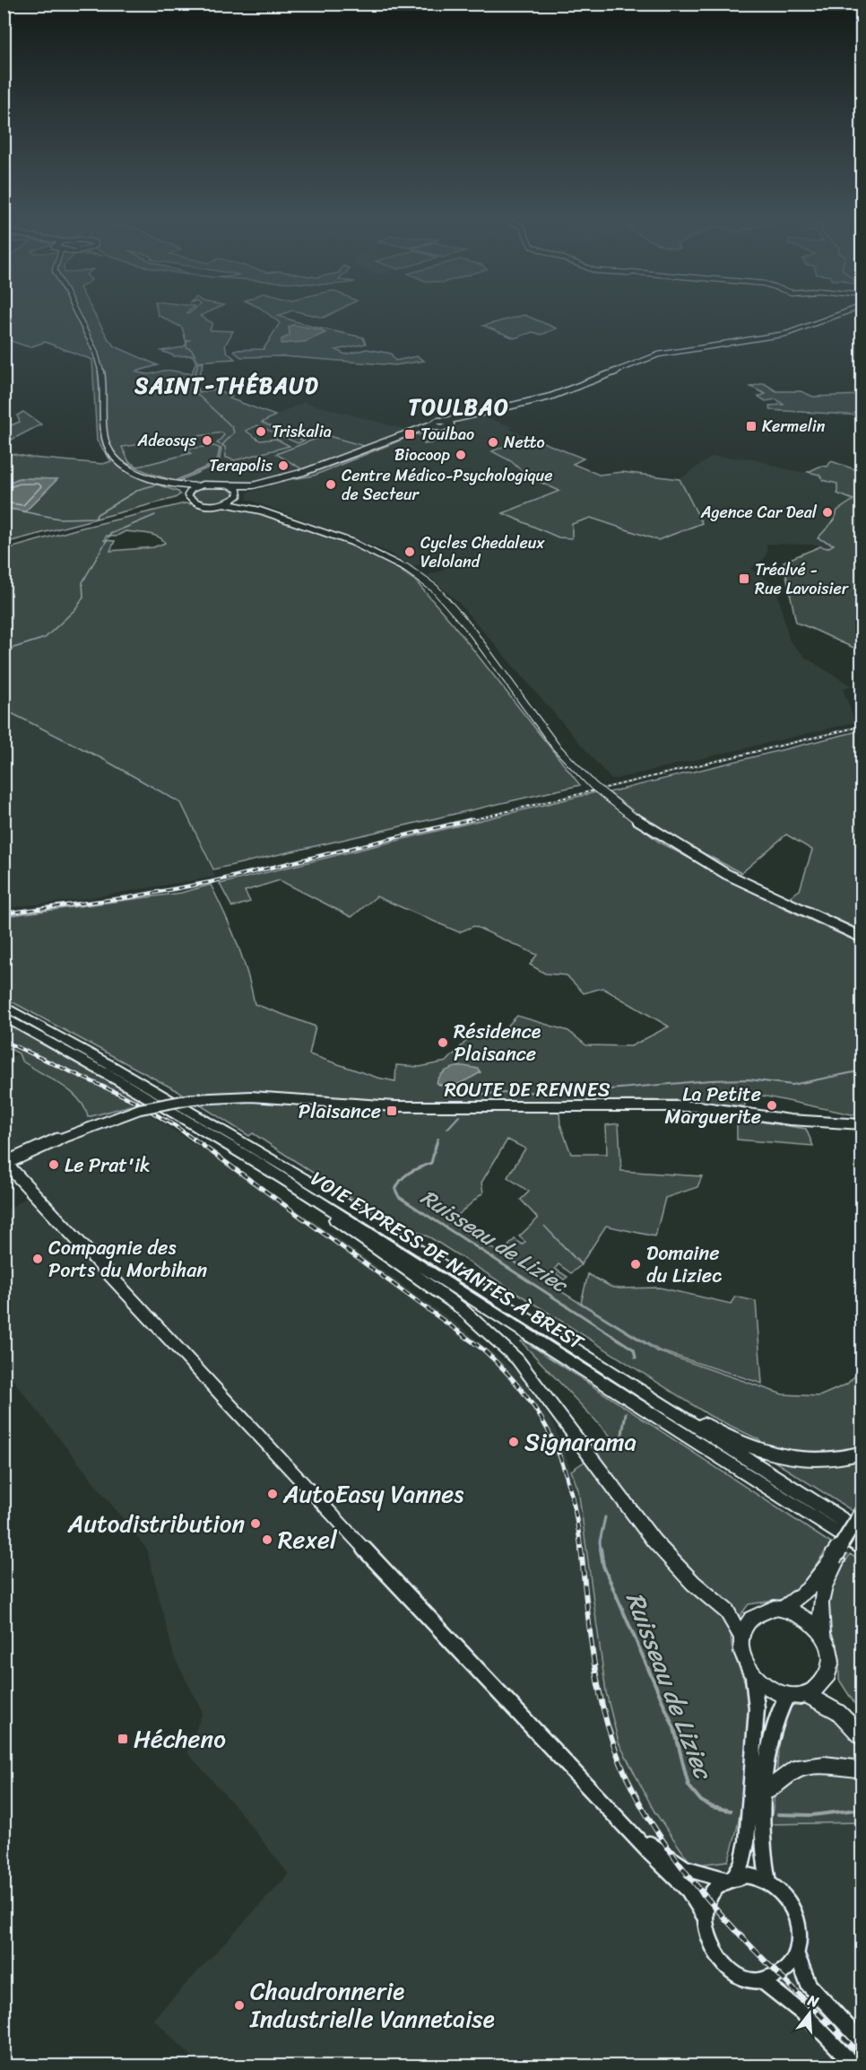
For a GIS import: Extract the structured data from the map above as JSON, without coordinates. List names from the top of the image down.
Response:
{
  "streets": {
    "highway": ["VOIE EXPRESS DE NANTES À BREST"],
    "main road": ["ROUTE DE RENNES"]
  },
  "districts": ["SAINT-THÉBAUD", "TOULBAO"],
  "water": ["Ruisseau de Liziec"],
  "places": {
    "transit": [
      "Kermelin",
      "Toulbao",
      "Tréalvé - Rue Lavoisier",
      "Plaisance",
      "Hécheno"
    ],
    "other": [
      "Triskalia",
      "Adeosys",
      "Netto",
      "Biocoop",
      "Terapolis",
      "Centre Médico-Psychologique de Secteur",
      "Agence Car Deal",
      "Cycles Chedaleux Veloland",
      "Résidence Plaisance",
      "La Petite Marguerite",
      "Le Prat'ik",
      "Compagnie des Ports du Morbihan",
      "Domaine du Liziec",
      "Signarama",
      "AutoEasy Vannes",
      "Autodistribution",
      "Rexel",
      "Chaudronnerie Industrielle Vannetaise"
    ]
  },
  "north": "top"
}
